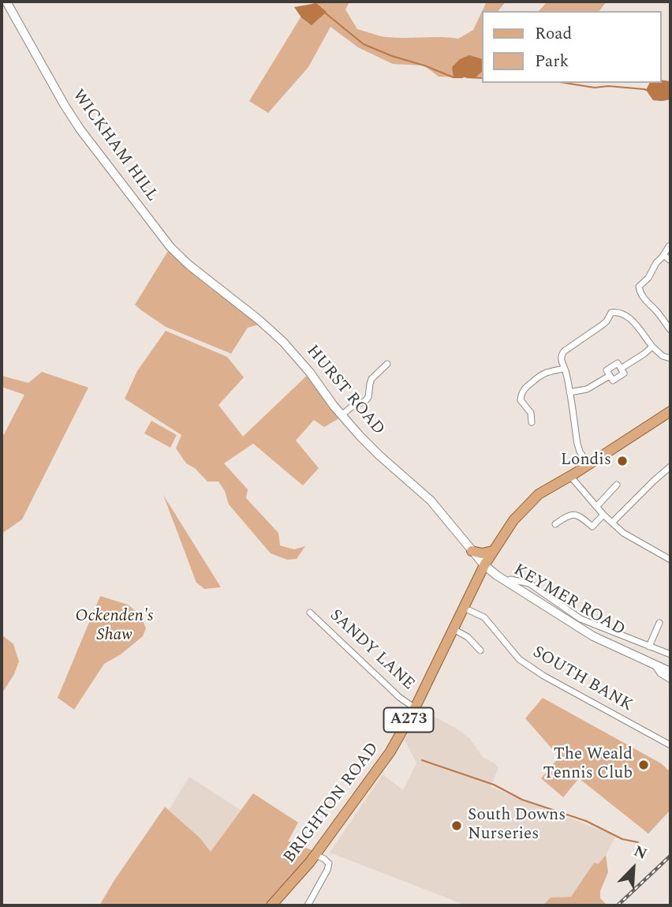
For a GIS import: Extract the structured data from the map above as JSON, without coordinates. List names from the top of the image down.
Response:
{
  "streets": {
    "main road": [
      "WICKHAM HILL",
      "HURST ROAD",
      "KEYMER ROAD",
      "A273",
      "BRIGHTON ROAD"
    ],
    "street": ["SANDY LANE", "SOUTH BANK"]
  },
  "crossings": [
    ["WICKHAM HILL", "HURST ROAD"],
    ["HURST ROAD", "KEYMER ROAD"],
    ["HURST ROAD", "A273"],
    ["HURST ROAD", "BRIGHTON ROAD"],
    ["KEYMER ROAD", "A273"],
    ["KEYMER ROAD", "BRIGHTON ROAD"],
    ["SANDY LANE", "BRIGHTON ROAD"],
    ["SOUTH BANK", "BRIGHTON ROAD"],
    ["A273", "BRIGHTON ROAD"]
  ],
  "parks": ["Ockenden's Shaw"],
  "places": ["Londis", "The Weald Tennis Club", "South Downs Nurseries"],
  "legend": ["Road", "Park"],
  "north": "top right"
}
